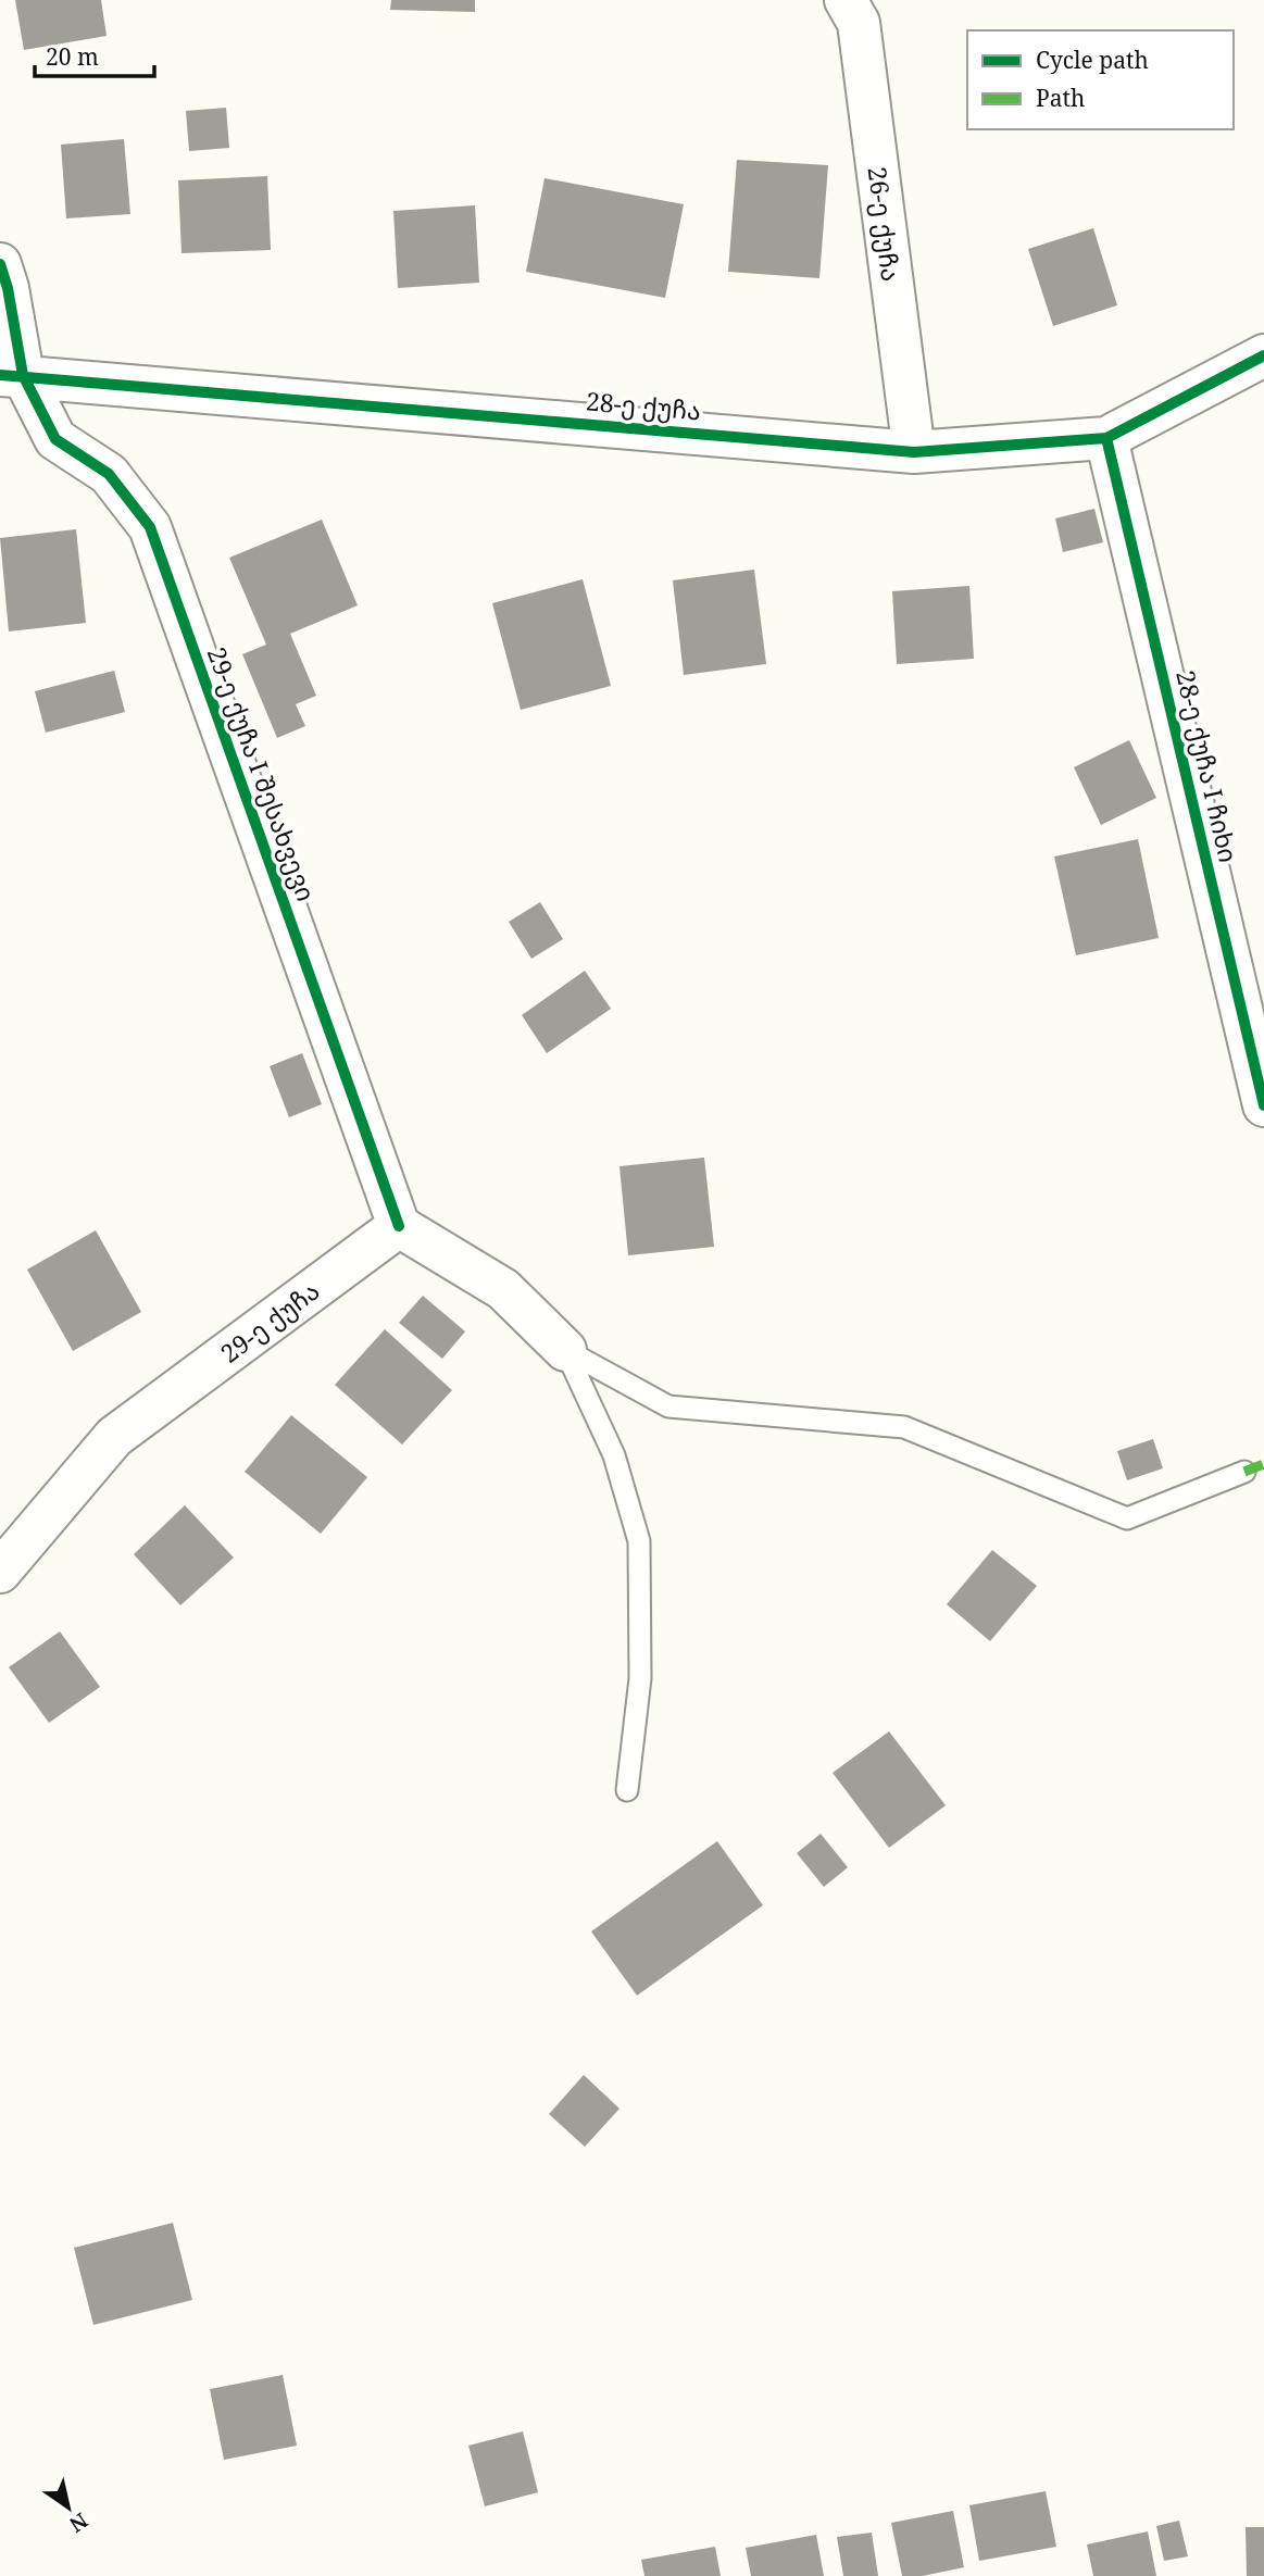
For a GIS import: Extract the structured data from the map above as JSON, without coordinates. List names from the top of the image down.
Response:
{
  "streets": {
    "street": [
      "26-ე ქუჩა",
      "28-ე ქუჩა",
      "28-ე ქუჩა I ჩიხი",
      "29-ე ქუჩა I შესახვევი",
      "29-ე ქუჩა"
    ]
  },
  "crossings": [
    ["26-ე ქუჩა", "28-ე ქუჩა"],
    ["28-ე ქუჩა", "28-ე ქუჩა I ჩიხი"],
    ["28-ე ქუჩა", "29-ე ქუჩა I შესახვევი"],
    ["29-ე ქუჩა I შესახვევი", "29-ე ქუჩა"]
  ],
  "legend": ["Cycle path", "Path"],
  "scale_bar": "20 m",
  "north": "bottom right"
}
